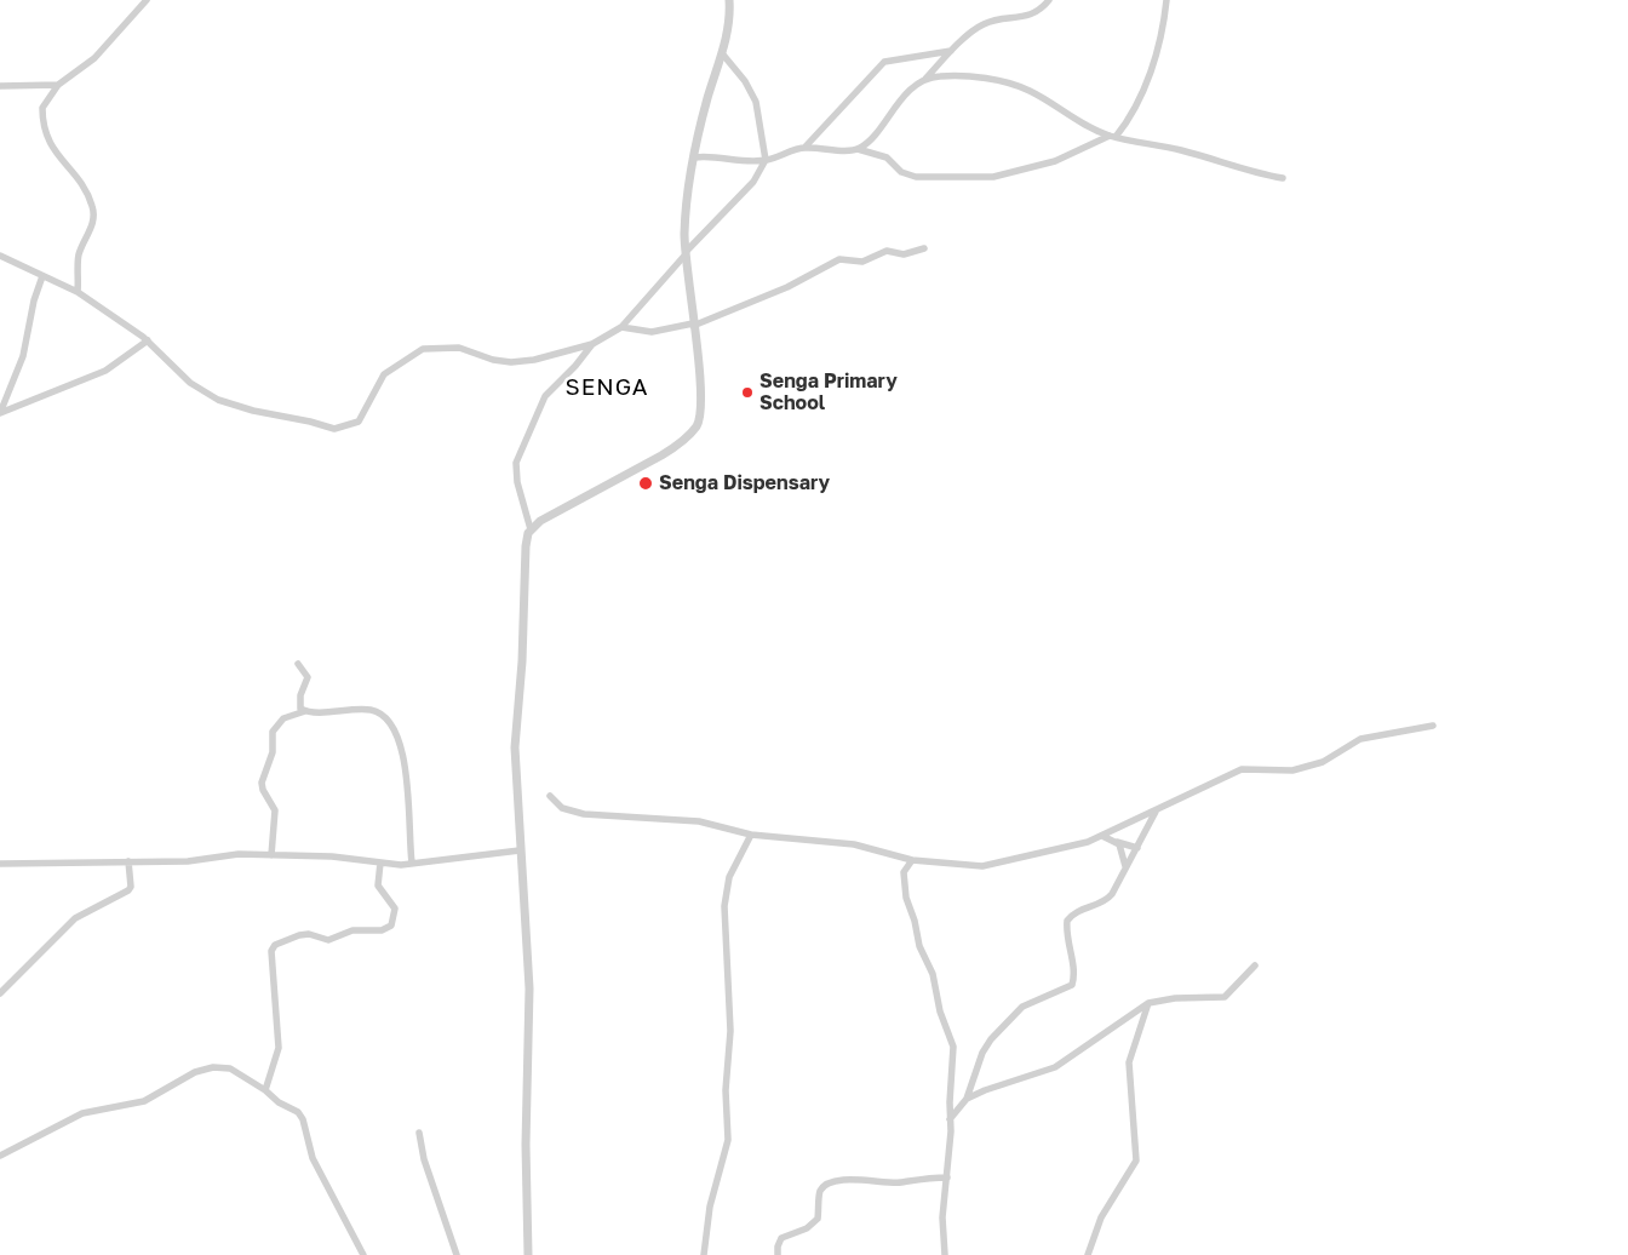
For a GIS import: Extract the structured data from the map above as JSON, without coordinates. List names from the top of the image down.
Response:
{
  "districts": ["SENGA"],
  "places": ["Senga Primary School", "Senga Dispensary"]
}
